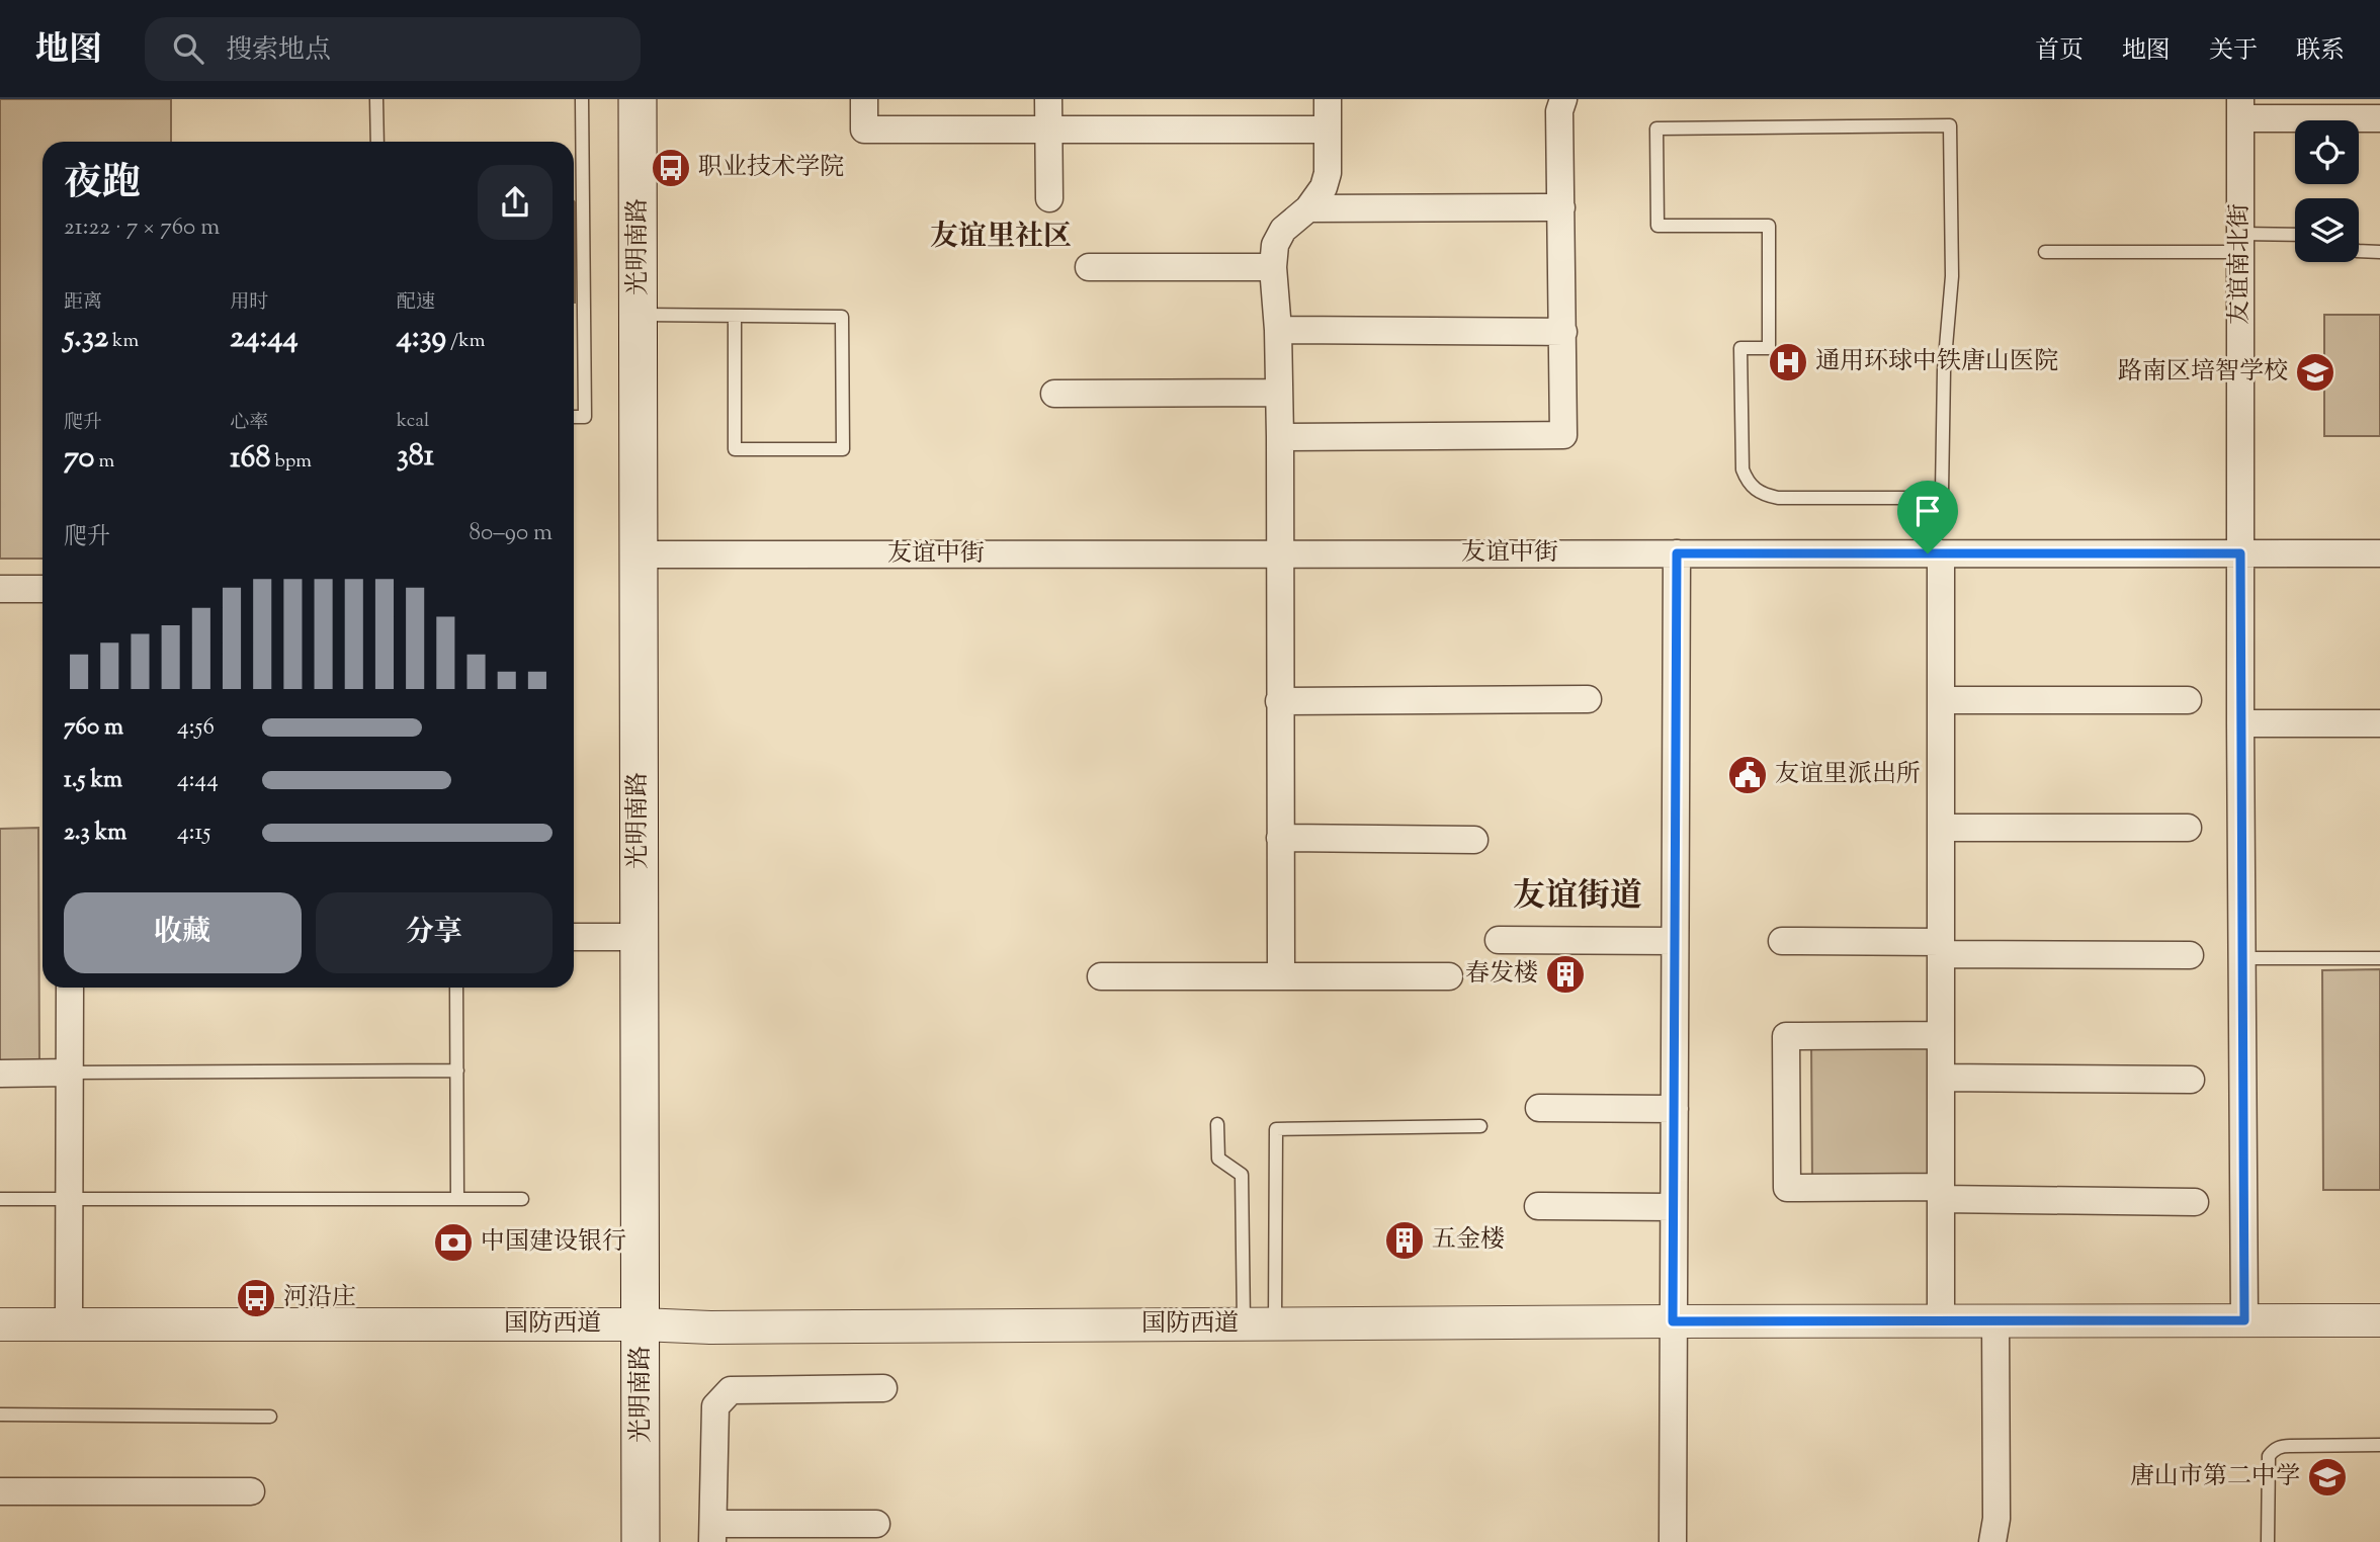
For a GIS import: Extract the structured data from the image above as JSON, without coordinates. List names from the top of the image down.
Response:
{
  "streets": {
    "main road": ["光明南路"],
    "street": ["友谊南北街", "友谊中街", "国防西道"]
  },
  "crossings": [
    ["光明南路", "友谊中街"],
    ["光明南路", "国防西道"],
    ["友谊南北街", "友谊中街"],
    ["友谊南北街", "国防西道"]
  ],
  "districts": ["友谊里社区", "友谊街道"],
  "places": {
    "bus stop": ["职业技术学院", "河沿庄"],
    "hospital": ["通用环球中铁唐山医院"],
    "school or university": ["路南区培智学校", "唐山市第二中学"],
    "public building": ["友谊里派出所"],
    "building": ["春发楼", "五金楼"],
    "bank": ["中国建设银行"]
  },
  "page": {
    "header": "地图",
    "search": "搜索地点",
    "nav": [
      "首页",
      "地图",
      "关于",
      "联系"
    ],
    "heading": ["夜跑", "21:22 · 7 × 760 m"],
    "stats": [
      ["距离", "5.32 km"],
      ["用时", "24:44"],
      ["配速", "4:39 /km"],
      ["爬升", "70 m"],
      ["心率", "168 bpm"],
      ["kcal", "381"]
    ],
    "chart": ["爬升", "80–90 m"],
    "list": [
      {
        "name": "760 m",
        "note": "4:56"
      },
      {
        "name": "1.5 km",
        "note": "4:44"
      },
      {
        "name": "2.3 km",
        "note": "4:15"
      }
    ],
    "buttons": ["收藏", "分享"]
  }
}
